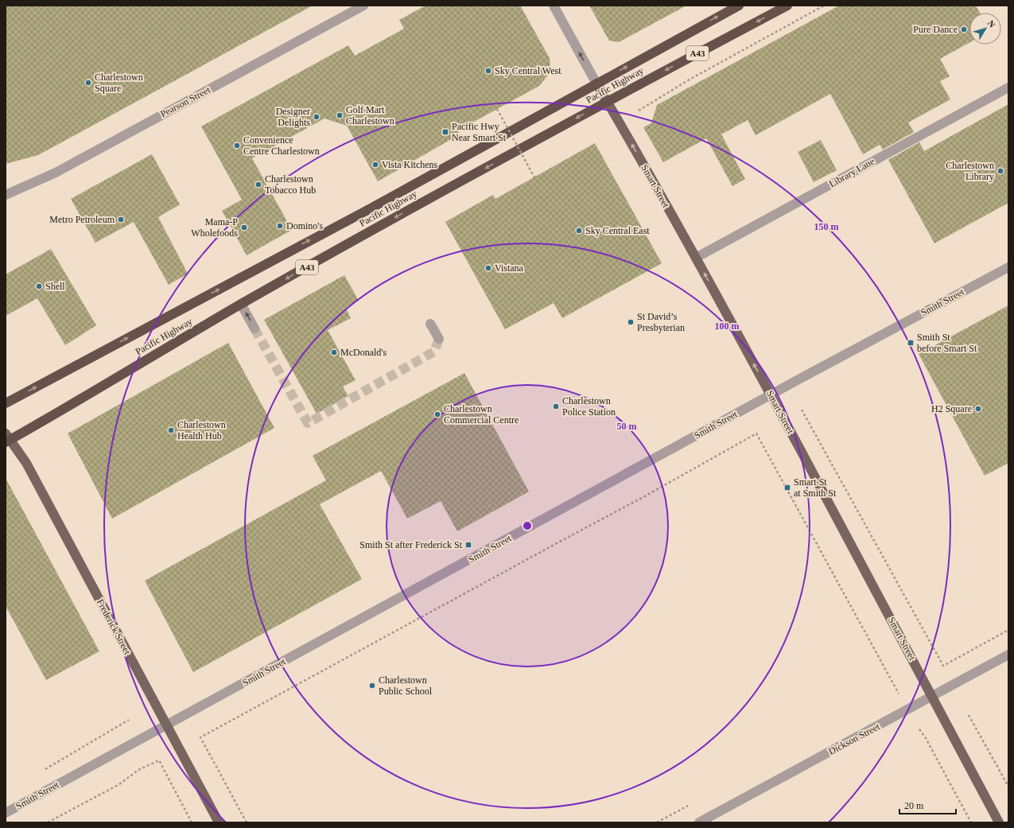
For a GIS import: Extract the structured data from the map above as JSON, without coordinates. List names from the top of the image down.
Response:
{
  "streets": {
    "highway": ["A43", "Pacific Highway"],
    "main road": ["Smart Street", "Frederick Street"],
    "street": [
      "Pearson Street",
      "Library Lane",
      "Smith Street",
      "Dickson Street"
    ]
  },
  "crossings": [
    ["Pacific Highway", "Smart Street"],
    ["Pacific Highway", "Frederick Street"],
    ["Library Lane", "Smart Street"],
    ["Smart Street", "Smith Street"],
    ["Smart Street", "Dickson Street"],
    ["Smith Street", "Frederick Street"]
  ],
  "one_way": ["Smart Street"],
  "places": {
    "other": [
      "Pure Dance",
      "Sky Central West",
      "Charlestown Square",
      "Golf Mart Charlestown",
      "Designer Delights",
      "Convenience Centre Charlestown",
      "Vista Kitchens",
      "Charlestown Library",
      "Charlestown Tobacco Hub",
      "Metro Petroleum",
      "Domino's",
      "Mama-P Wholefoods",
      "Sky Central East",
      "Vistana",
      "Shell",
      "St David’s Presbyterian",
      "McDonald's",
      "Charlestown Police Station",
      "H2 Square",
      "Charlestown Commercial Centre",
      "Charlestown Health Hub",
      "Charlestown Public School"
    ],
    "transit": [
      "Pacific Hwy Near Smart St",
      "Smith St before Smart St",
      "Smart St at Smith St",
      "Smith St after Frederick St"
    ]
  },
  "scale_bar": "20 m",
  "north": "top right",
  "rings": ["150 m", "100 m", "50 m"]
}
